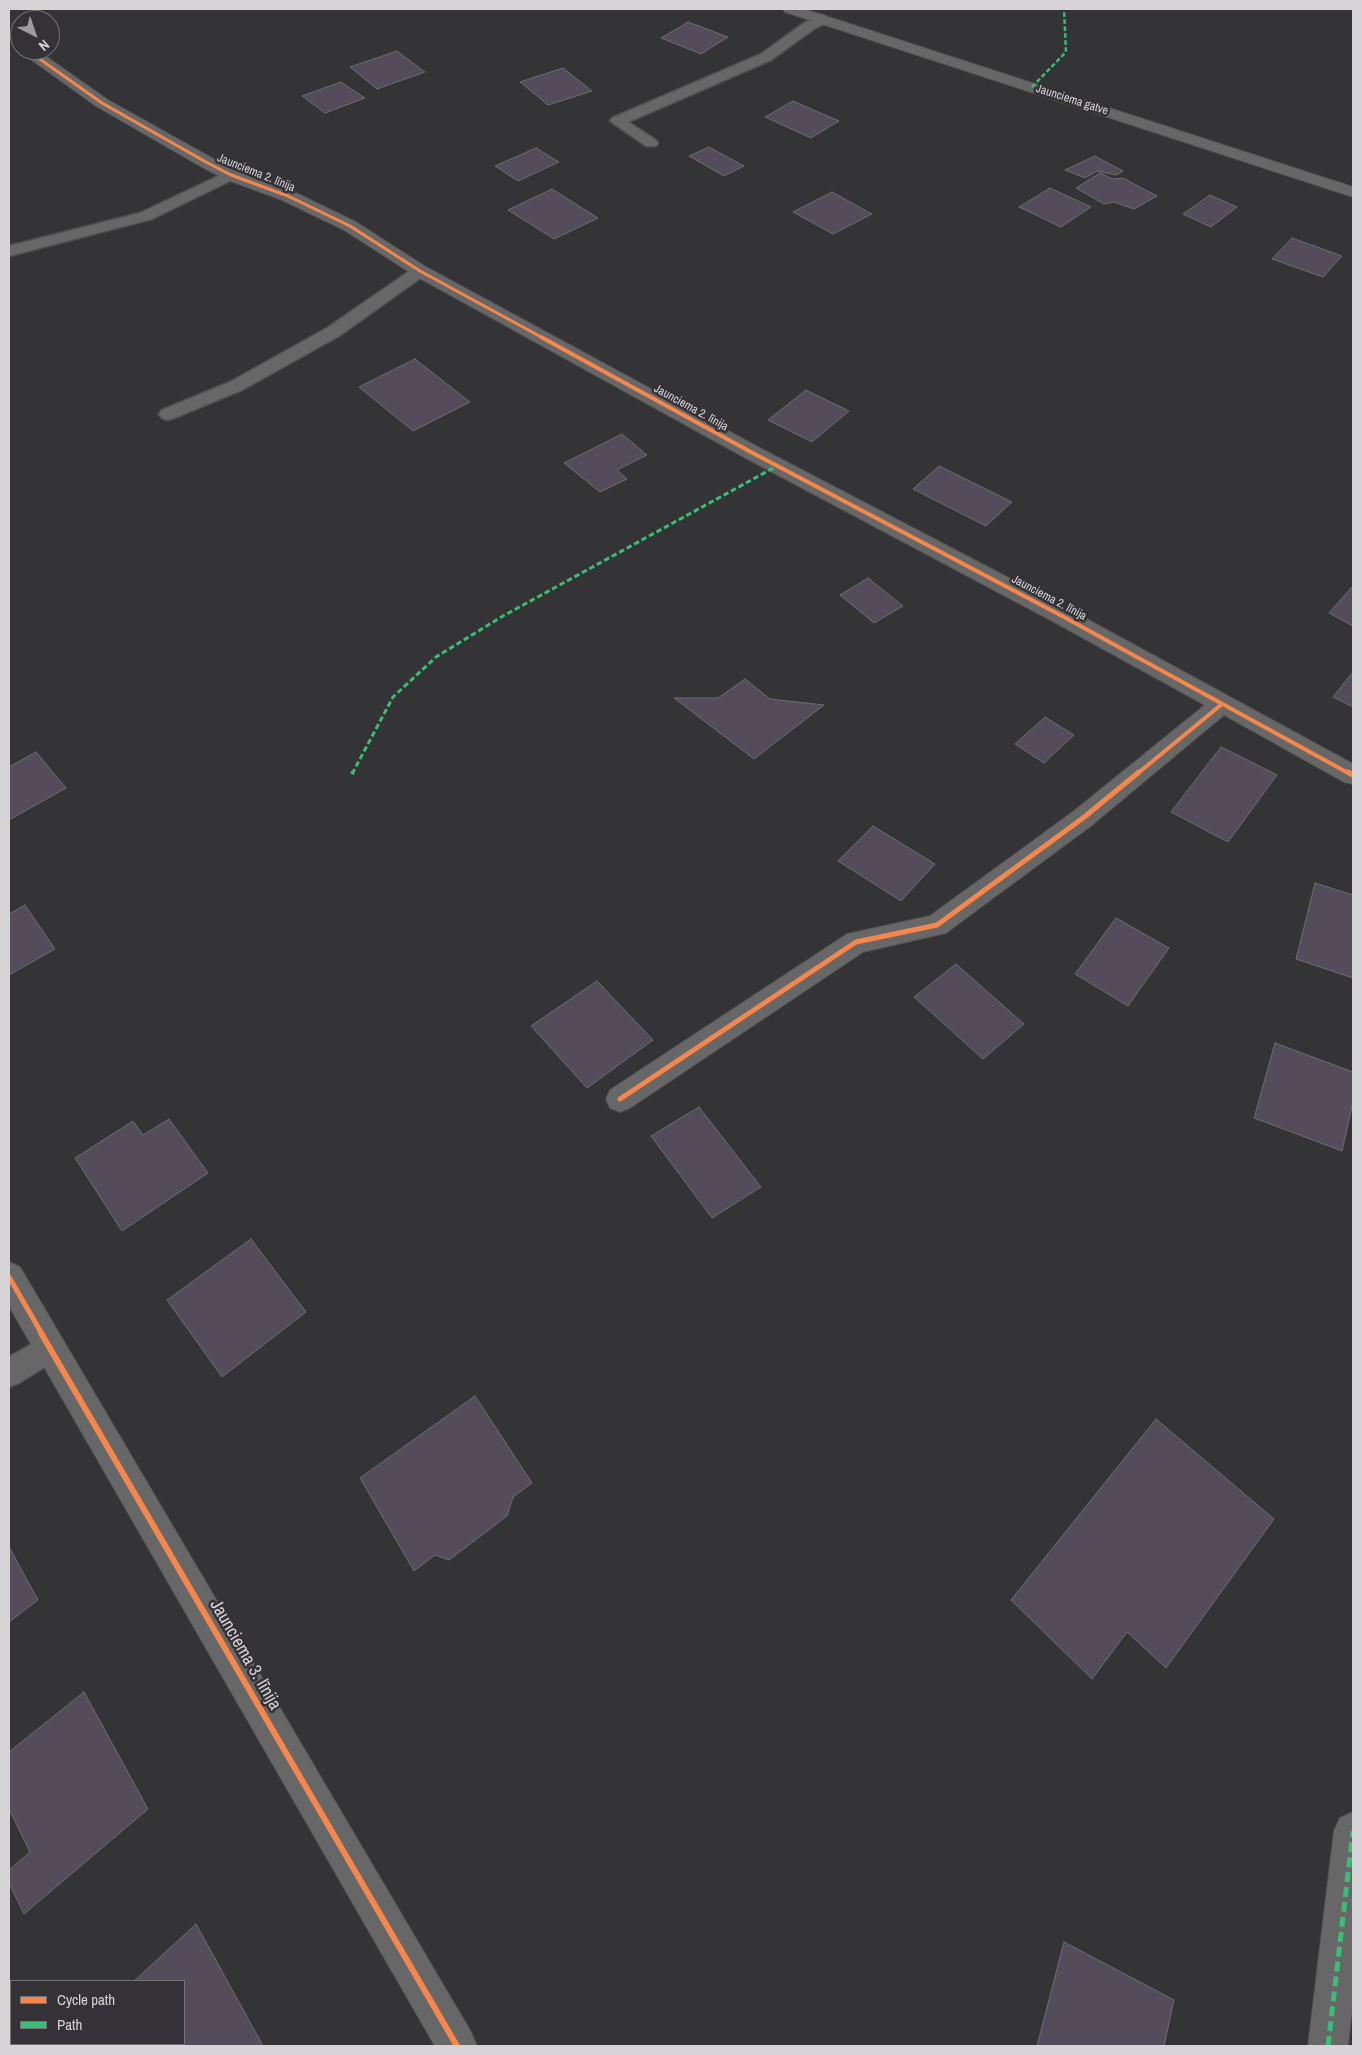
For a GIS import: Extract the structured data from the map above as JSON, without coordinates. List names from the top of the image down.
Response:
{
  "streets": {
    "street": ["Jaunciema gatve", "Jaunciema 2. līnija", "Jaunciema 3. līnija"]
  },
  "legend": ["Cycle path", "Path"],
  "north": "bottom right"
}
